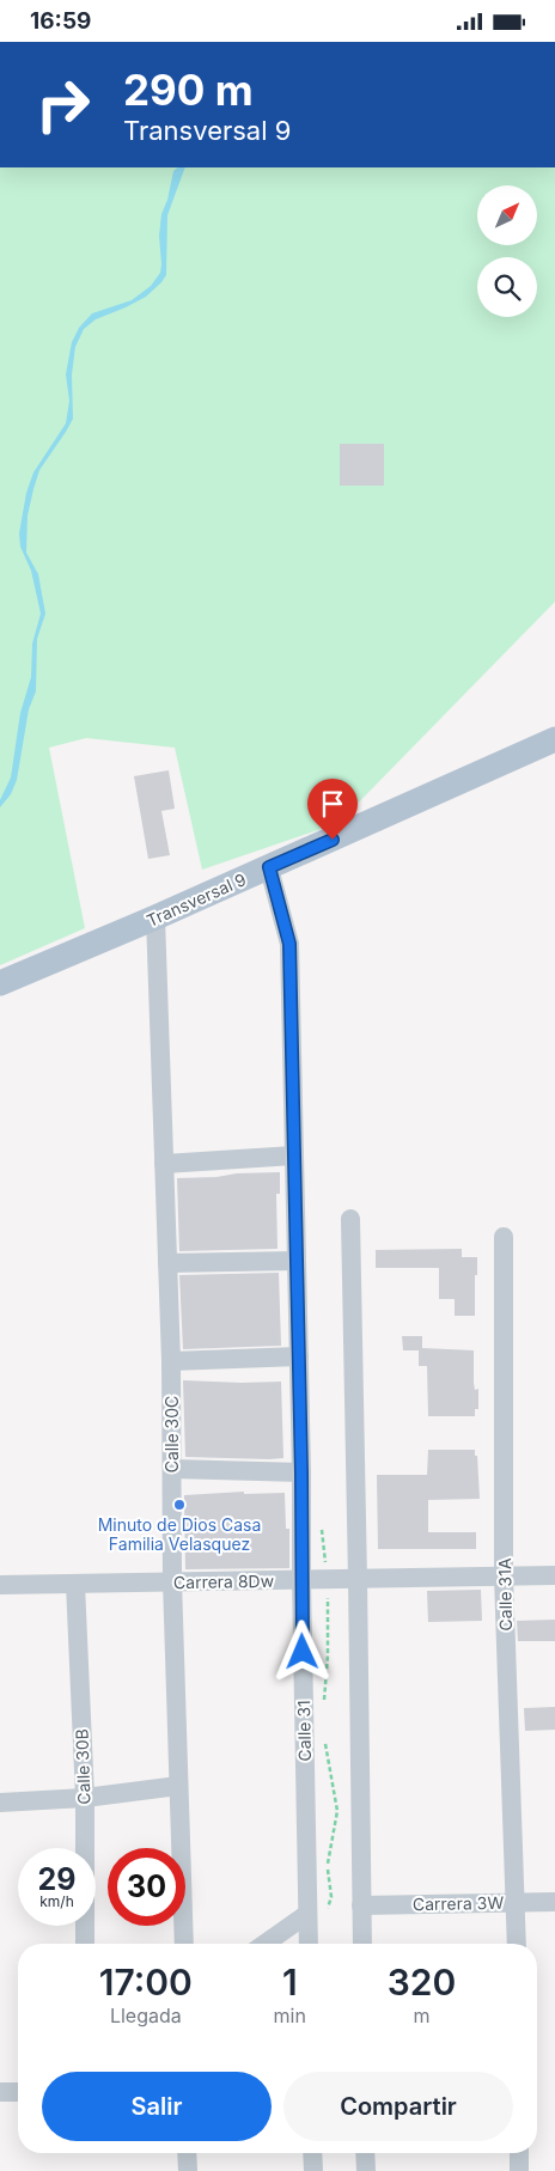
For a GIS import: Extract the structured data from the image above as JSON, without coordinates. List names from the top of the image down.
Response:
{
  "streets": {
    "main road": ["Transversal 9"],
    "street": [
      "Calle 30C",
      "Carrera 8Dw",
      "Calle 31A",
      "Calle 31",
      "Calle 30B",
      "Carrera 3W"
    ]
  },
  "crossings": [
    ["Transversal 9", "Calle 30C"],
    ["Transversal 9", "Calle 31"],
    ["Calle 30C", "Carrera 8Dw"],
    ["Carrera 8Dw", "Calle 31A"],
    ["Carrera 8Dw", "Calle 31"],
    ["Carrera 8Dw", "Calle 30B"],
    ["Calle 31A", "Carrera 3W"]
  ],
  "places": ["Minuto de Dios Casa Familia Velasquez"],
  "north": "top right",
  "page": {
    "status": "16:59",
    "turn": ["290 m", "Transversal 9"],
    "speed": "29 km/h",
    "limit": "30",
    "eta": [
      "17:00",
      "Llegada",
      "1",
      "min",
      "320",
      "m"
    ],
    "buttons": ["Salir", "Compartir"]
  }
}
